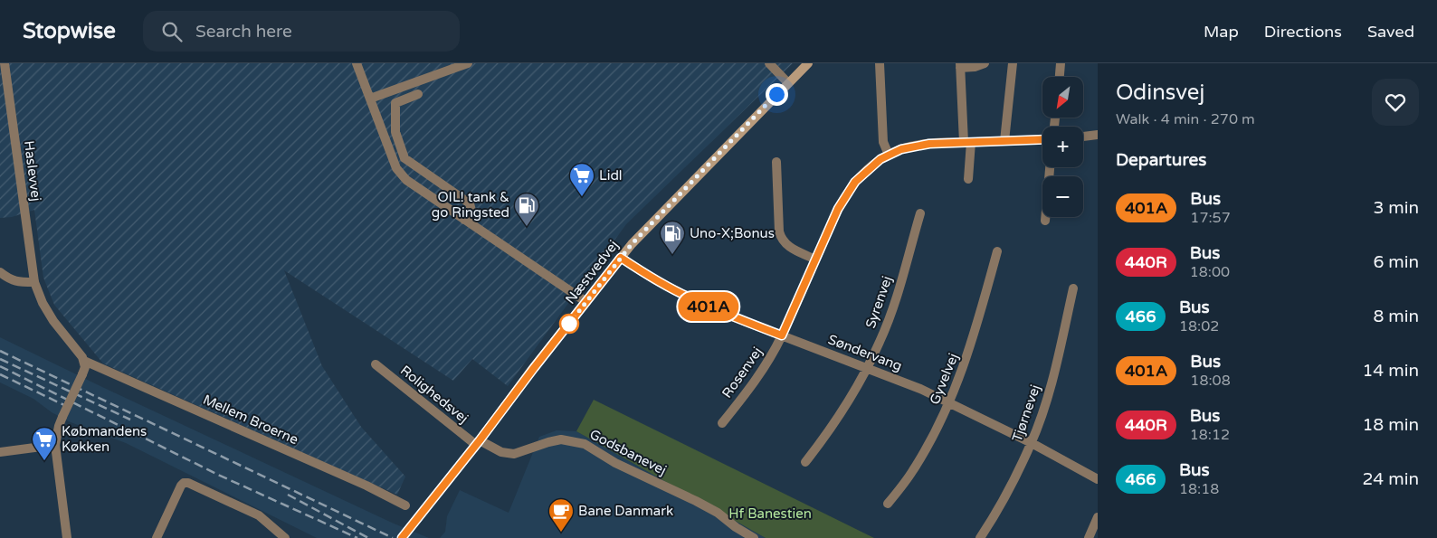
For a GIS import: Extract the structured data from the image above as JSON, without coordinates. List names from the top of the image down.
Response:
{
  "streets": {
    "main road": ["Næstvedvej"],
    "street": [
      "Haslevvej",
      "Syrenvej",
      "Søndervang",
      "Rosenvej",
      "Gyvelvej",
      "Rolighedsvej",
      "Tjørnevej",
      "Mellem Broerne",
      "Godsbanevej"
    ]
  },
  "crossings": [
    ["Haslevvej", "Mellem Broerne"],
    ["Næstvedvej", "Søndervang"],
    ["Næstvedvej", "Rolighedsvej"],
    ["Næstvedvej", "Godsbanevej"],
    ["Syrenvej", "Søndervang"],
    ["Søndervang", "Rosenvej"],
    ["Søndervang", "Gyvelvej"],
    ["Søndervang", "Tjørnevej"],
    ["Rolighedsvej", "Godsbanevej"]
  ],
  "parks": ["Hf Banestien"],
  "places": {
    "supermarket": ["Lidl", "Købmandens Køkken"],
    "fuel station": ["OIL! tank & go Ringsted", "Uno-X;Bonus"],
    "cafe": ["Bane Danmark"]
  },
  "lines": ["bus line 401A"],
  "north": "bottom left",
  "page": {
    "header": "Stopwise",
    "search": "Search here",
    "nav": ["Map", "Directions", "Saved"],
    "on_map": "401A",
    "heading": [
      ["Odinsvej", "Walk · 4 min · 270 m"],
      "Departures"
    ],
    "map_buttons": ["+", "−"],
    "list": [
      {
        "mark": "401A",
        "name": "Bus",
        "note": "17:57",
        "value": "3 min"
      },
      {
        "mark": "440R",
        "name": "Bus",
        "note": "18:00",
        "value": "6 min"
      },
      {
        "mark": "466",
        "name": "Bus",
        "note": "18:02",
        "value": "8 min"
      },
      {
        "mark": "401A",
        "name": "Bus",
        "note": "18:08",
        "value": "14 min"
      },
      {
        "mark": "440R",
        "name": "Bus",
        "note": "18:12",
        "value": "18 min"
      },
      {
        "mark": "466",
        "name": "Bus",
        "note": "18:18",
        "value": "24 min"
      }
    ]
  }
}
